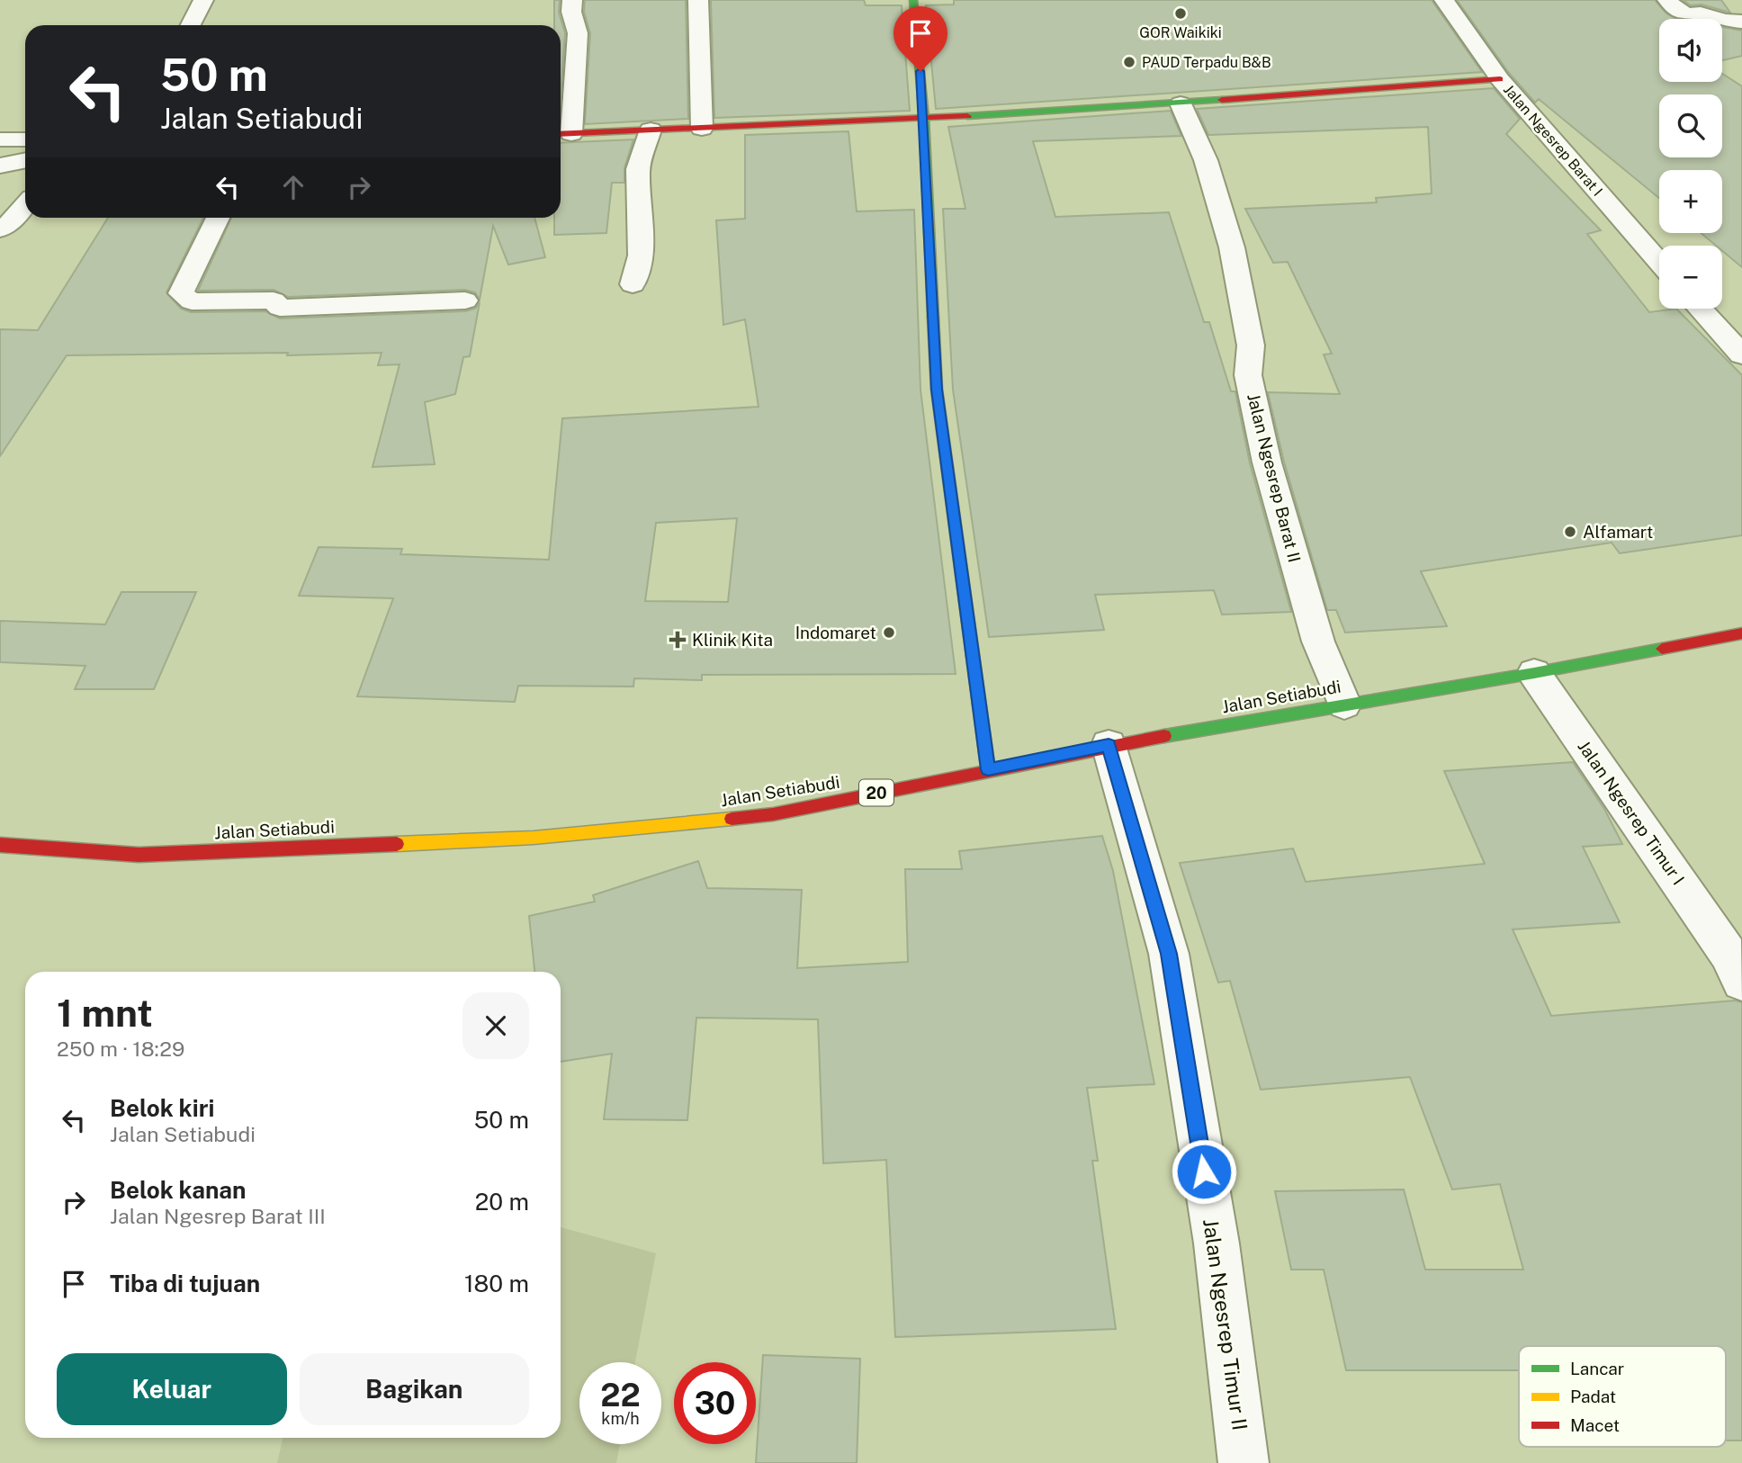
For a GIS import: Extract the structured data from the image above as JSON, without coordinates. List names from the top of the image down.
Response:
{
  "streets": {
    "main road": ["Jalan Setiabudi", "20"],
    "street": [
      "Jalan Ngesrep Barat I",
      "Jalan Ngesrep Barat II",
      "Jalan Ngesrep Timur I",
      "Jalan Ngesrep Timur II"
    ]
  },
  "crossings": [
    ["Jalan Ngesrep Barat II", "Jalan Setiabudi"],
    ["Jalan Setiabudi", "Jalan Ngesrep Timur I"],
    ["Jalan Setiabudi", "Jalan Ngesrep Timur II"]
  ],
  "places": {
    "other": [
      "GOR Waikiki",
      "PAUD Terpadu B&B",
      "Alfamart",
      "Indomaret"
    ],
    "health": ["Klinik Kita"]
  },
  "legend": ["Lancar", "Padat", "Macet"],
  "page": {
    "map_buttons": ["+", "−"],
    "turn": ["50 m", "Jalan Setiabudi"],
    "heading": ["1 mnt", "250 m · 18:29"],
    "list": [
      {
        "name": "Belok kiri",
        "note": "Jalan Setiabudi",
        "value": "50 m"
      },
      {
        "name": "Belok kanan",
        "note": "Jalan Ngesrep Barat III",
        "value": "20 m"
      },
      {
        "name": "Tiba di tujuan",
        "value": "180 m"
      }
    ],
    "buttons": ["Keluar", "Bagikan"],
    "speed": "22 km/h",
    "limit": "30"
  }
}
